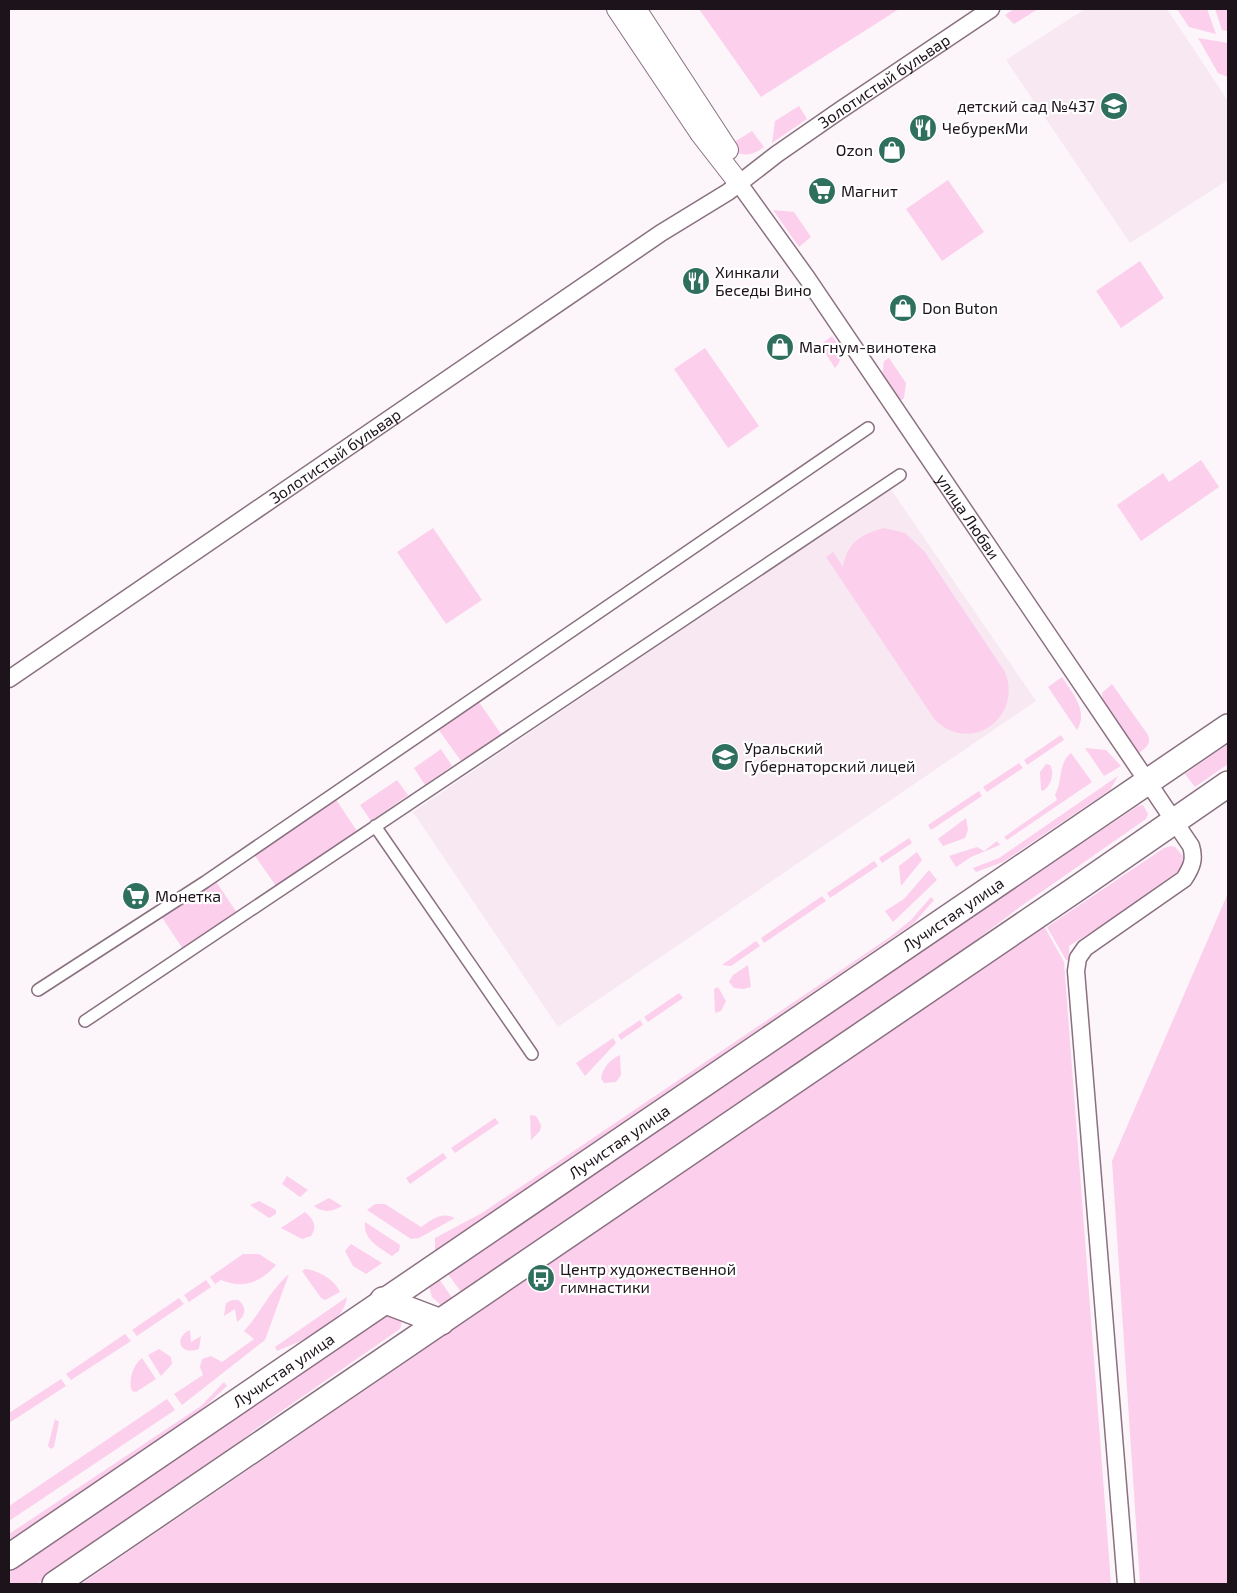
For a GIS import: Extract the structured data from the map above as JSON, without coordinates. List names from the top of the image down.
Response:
{
  "streets": {
    "main road": ["Лучистая улица"],
    "street": ["Золотистый бульвар", "улица Любви"]
  },
  "crossings": [
    ["Золотистый бульвар", "улица Любви"],
    ["улица Любви", "Лучистая улица"]
  ],
  "places": {
    "school or university": ["детский сад №437", "Уральский Губернаторский лицей"],
    "restaurant": ["ЧебурекМи", "Хинкали Беседы Вино"],
    "shop": ["Ozon", "Don Buton", "Магнум-винотека"],
    "supermarket": ["Магнит", "Монетка"],
    "bus stop": ["Центр художественной гимнастики"]
  }
}
